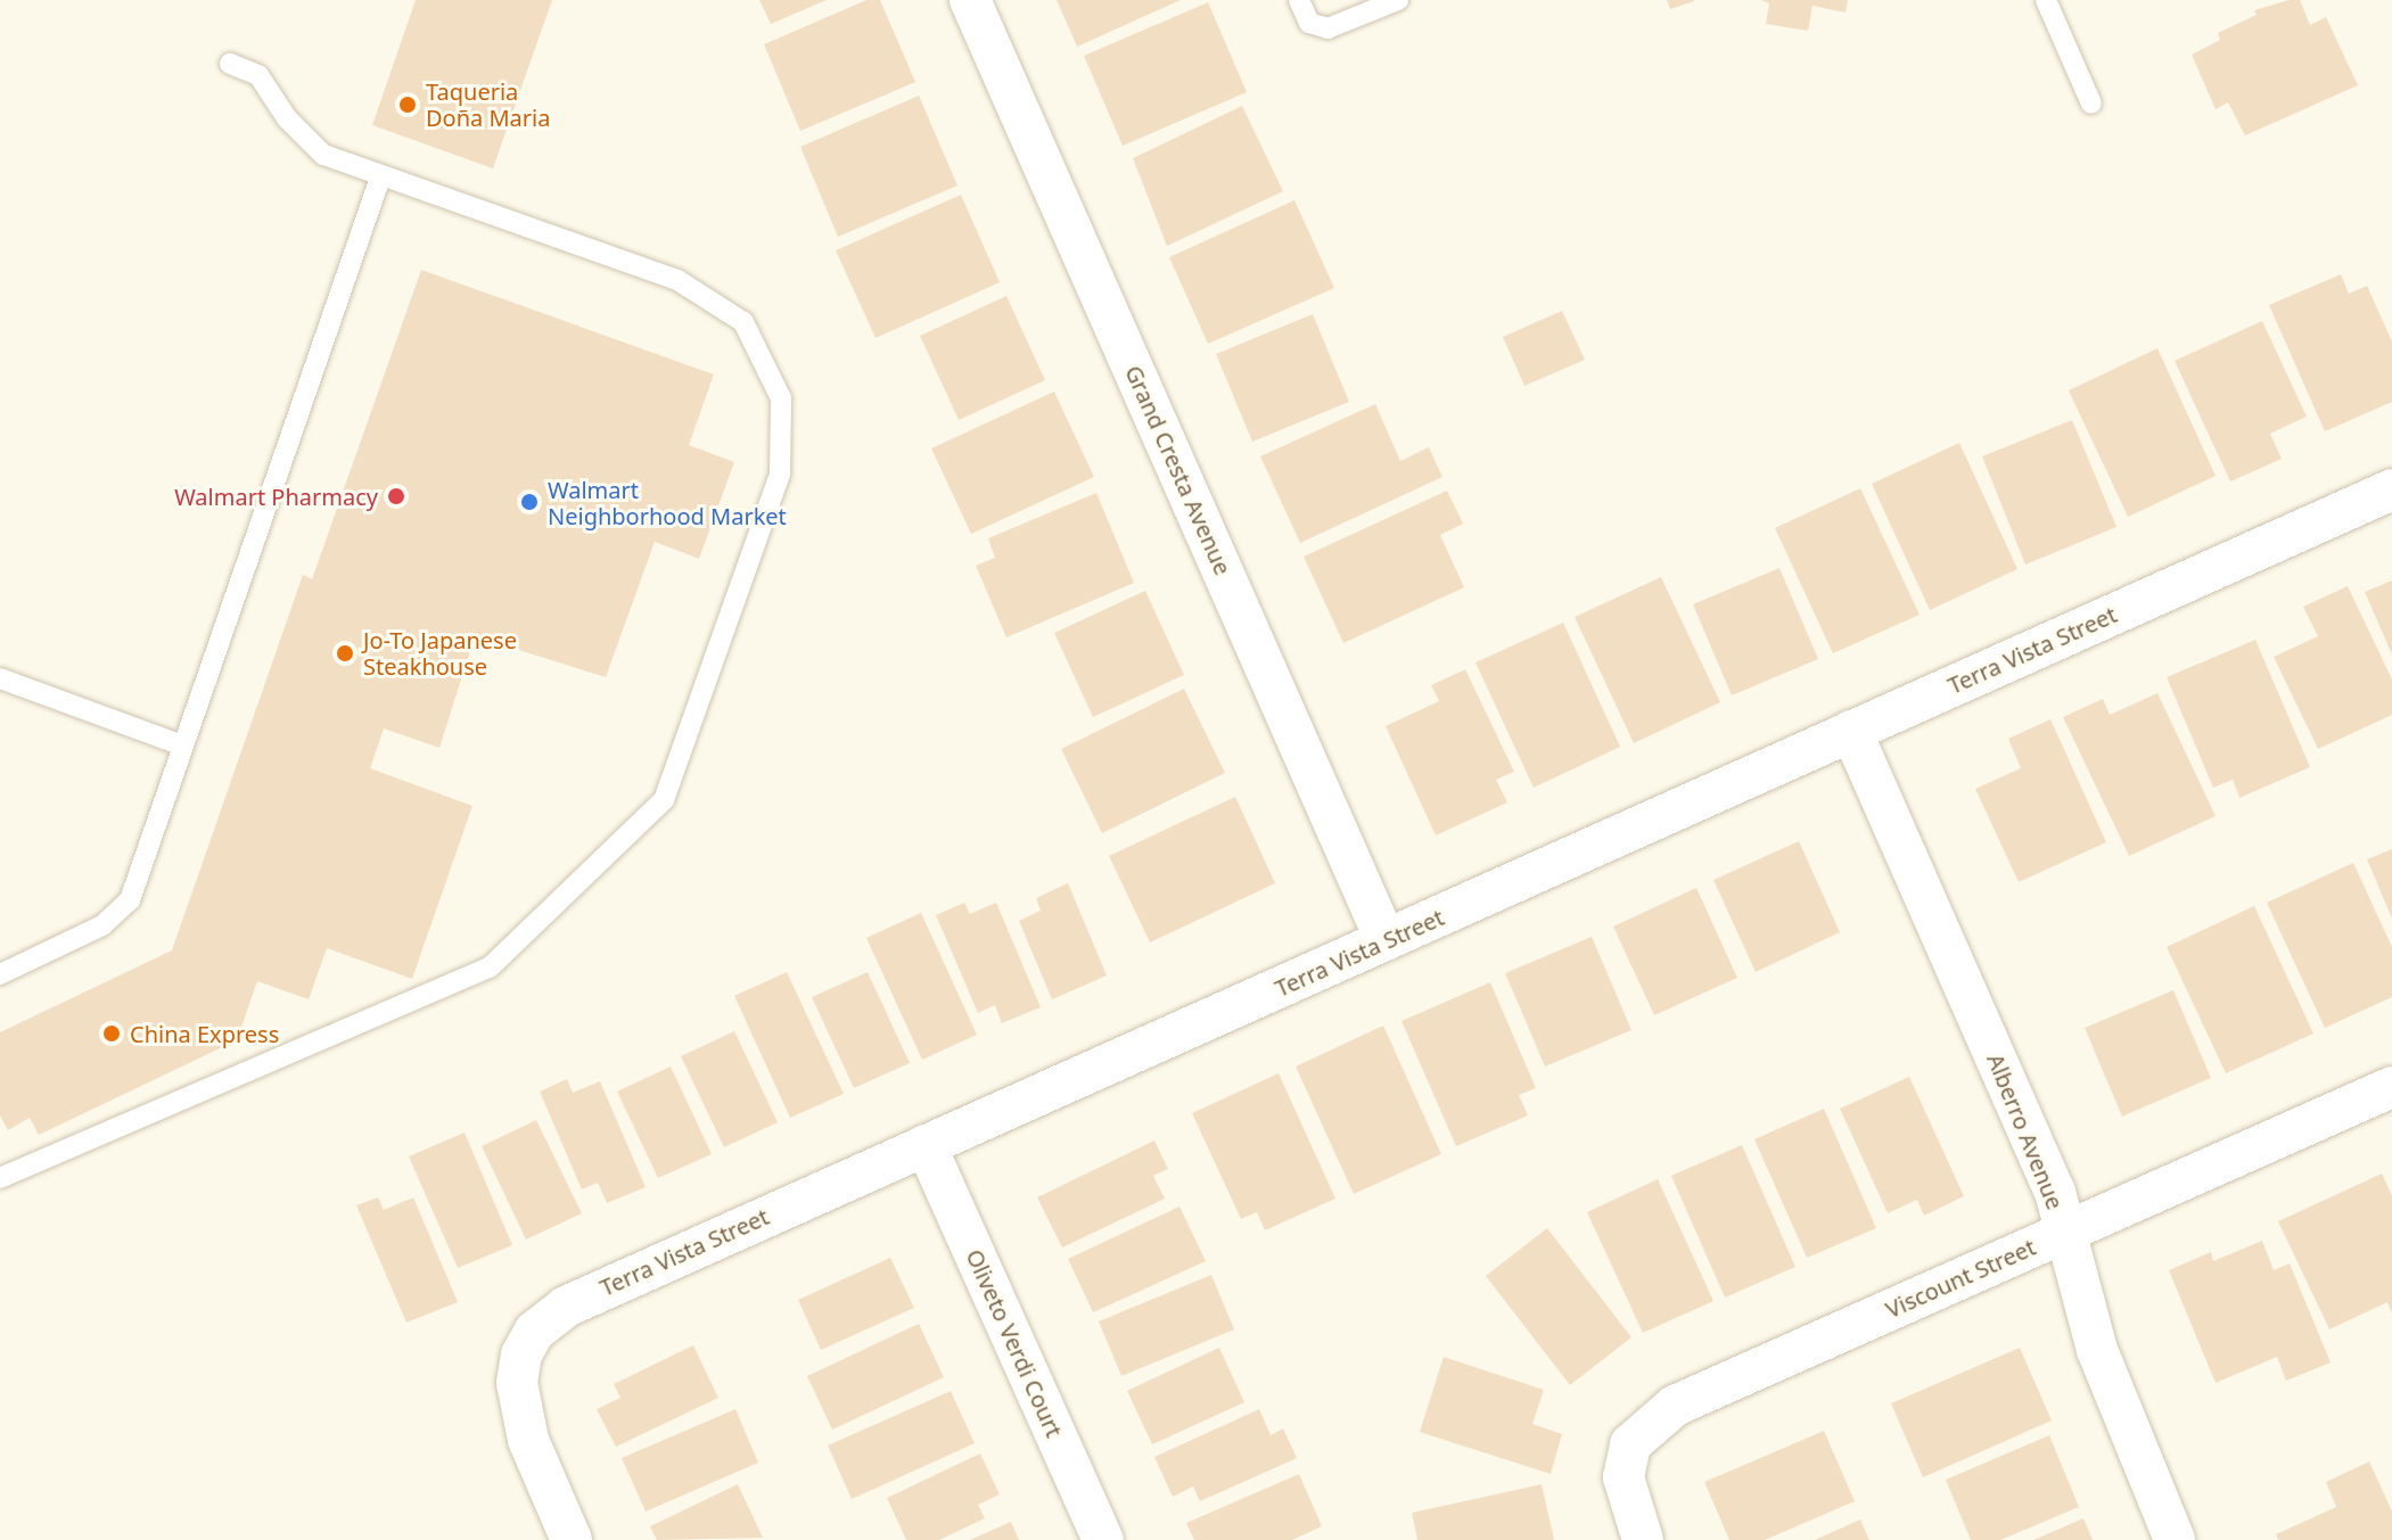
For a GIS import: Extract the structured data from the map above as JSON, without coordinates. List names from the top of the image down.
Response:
{
  "streets": {
    "street": [
      "Grand Cresta Avenue",
      "Terra Vista Street",
      "Alberro Avenue",
      "Viscount Street",
      "Oliveto Verdi Court"
    ]
  },
  "crossings": [
    ["Grand Cresta Avenue", "Terra Vista Street"],
    ["Terra Vista Street", "Alberro Avenue"],
    ["Terra Vista Street", "Oliveto Verdi Court"],
    ["Alberro Avenue", "Viscount Street"]
  ],
  "places": [
    "Taqueria Doña Maria",
    "Walmart Pharmacy",
    "Walmart Neighborhood Market",
    "Jo-To Japanese Steakhouse",
    "China Express"
  ]
}
